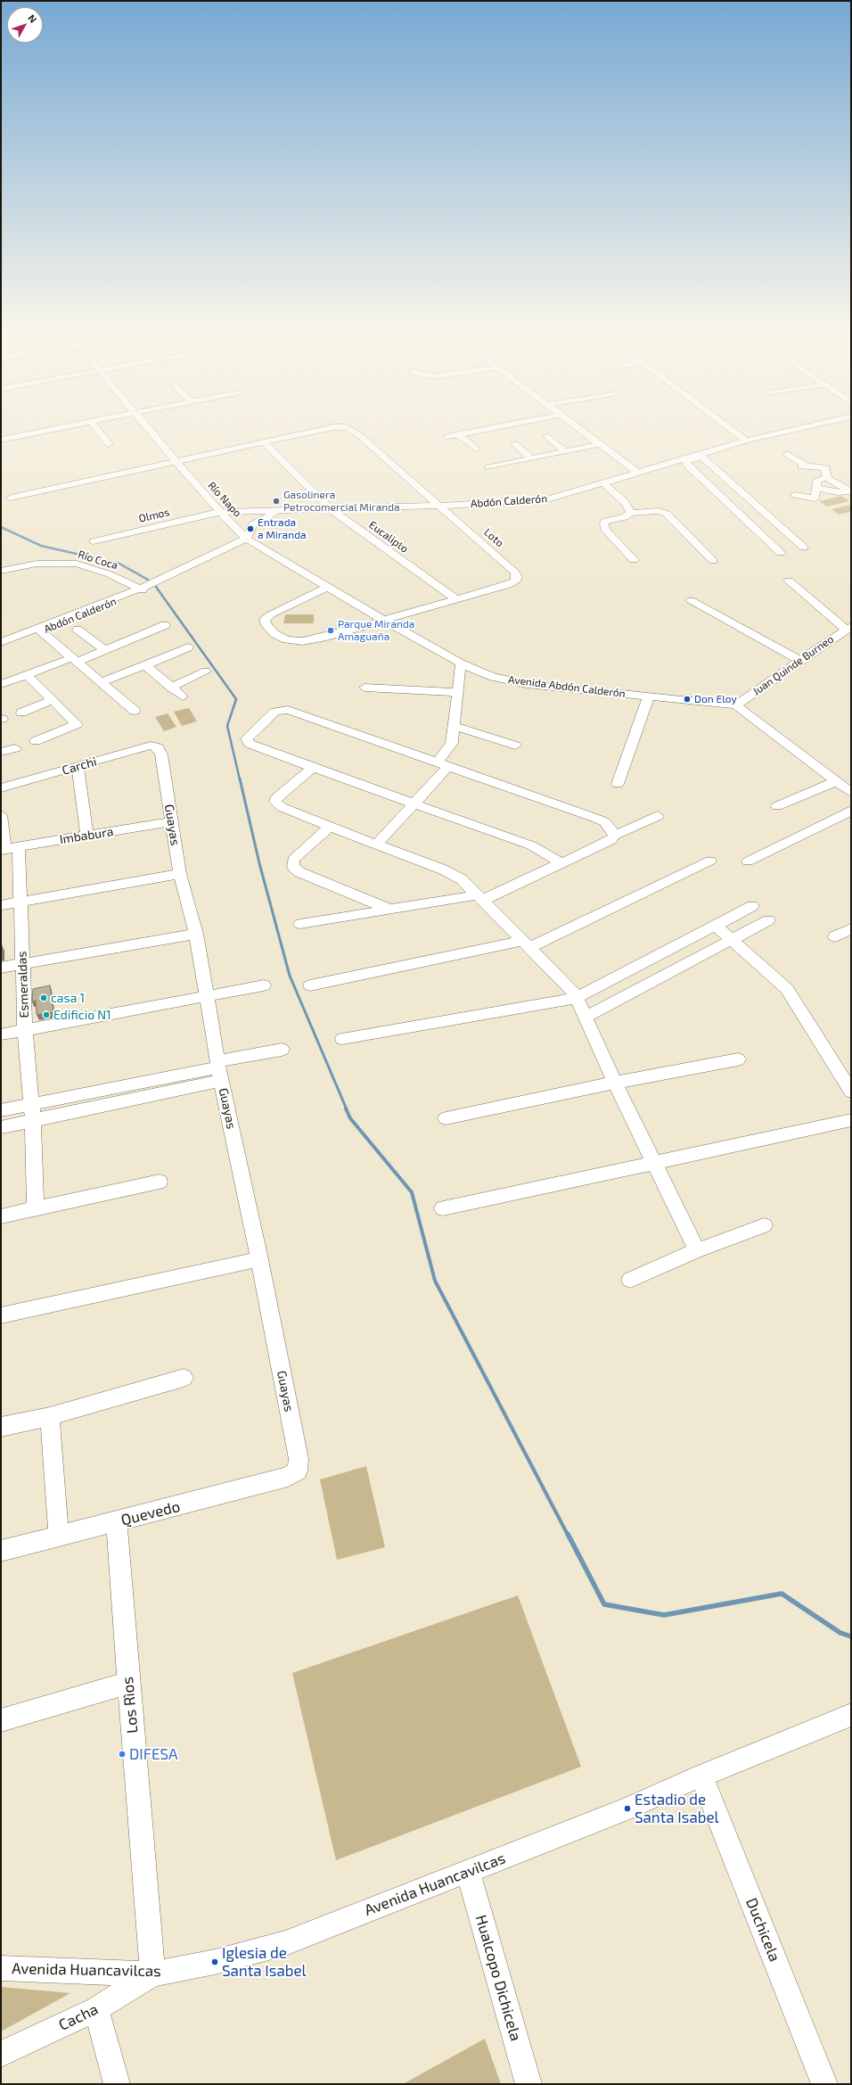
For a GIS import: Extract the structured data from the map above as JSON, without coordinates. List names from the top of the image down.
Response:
{
  "streets": {
    "street": [
      "Río Napo",
      "Abdón Calderón",
      "Olmos",
      "Eucalipto",
      "Loto",
      "Río Coca",
      "Juan Quinde Burneo",
      "Avenida Abdón Calderón",
      "Carchi",
      "Guayas",
      "Imbabura",
      "Esmeraldas",
      "Quevedo",
      "Los Rìos",
      "Avenida Huancavilcas",
      "Duchicela",
      "Hualcopo Dichicela",
      "Cacha"
    ]
  },
  "crossings": [
    ["Río Napo", "Abdón Calderón"],
    ["Río Napo", "Olmos"],
    ["Río Napo", "Avenida Abdón Calderón"],
    ["Abdón Calderón", "Olmos"],
    ["Abdón Calderón", "Eucalipto"],
    ["Abdón Calderón", "Loto"],
    ["Abdón Calderón", "Río Coca"],
    ["Abdón Calderón", "Avenida Abdón Calderón"],
    ["Eucalipto", "Loto"],
    ["Loto", "Avenida Abdón Calderón"],
    ["Juan Quinde Burneo", "Avenida Abdón Calderón"],
    ["Carchi", "Guayas"],
    ["Guayas", "Imbabura"],
    ["Guayas", "Quevedo"],
    ["Imbabura", "Esmeraldas"],
    ["Quevedo", "Los Rìos"],
    ["Los Rìos", "Avenida Huancavilcas"],
    ["Los Rìos", "Cacha"],
    ["Avenida Huancavilcas", "Duchicela"],
    ["Avenida Huancavilcas", "Hualcopo Dichicela"],
    ["Avenida Huancavilcas", "Cacha"]
  ],
  "places": [
    "Gasolinera Petrocomercial Miranda",
    "Entrada a Miranda",
    "Parque Miranda Amaguaña",
    "Don Eloy",
    "casa 1",
    "Edificio N1",
    "DIFESA",
    "Estadio de Santa Isabel",
    "Iglesia de Santa Isabel"
  ],
  "north": "top right"
}
